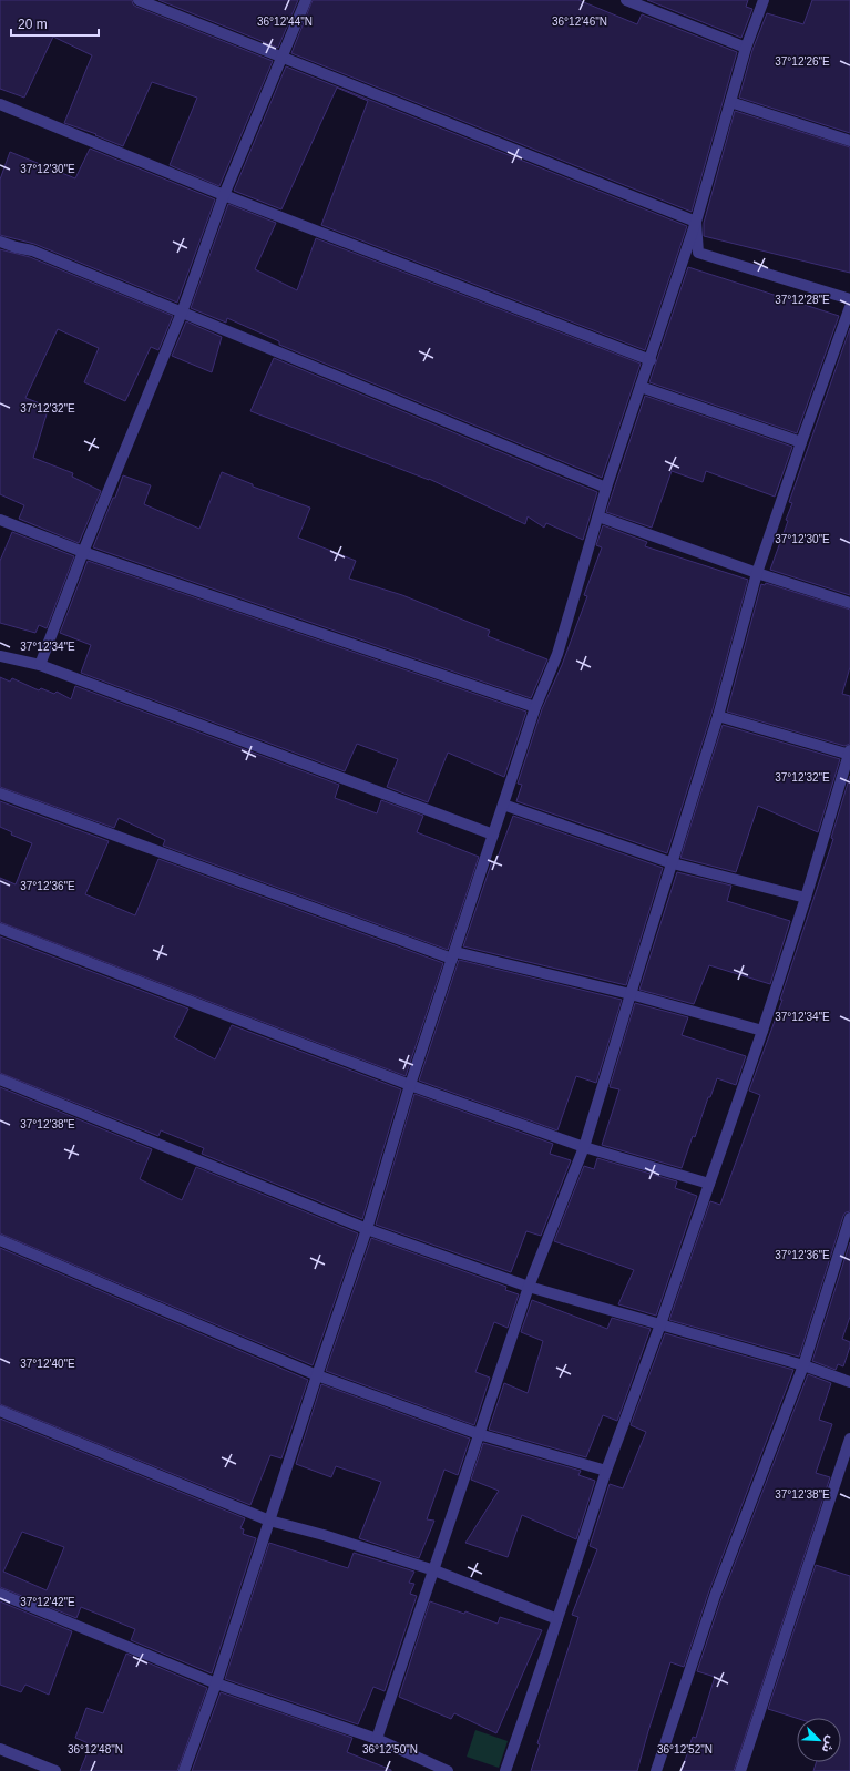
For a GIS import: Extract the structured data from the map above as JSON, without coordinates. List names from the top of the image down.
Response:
{
  "scale_bar": "20 m",
  "north": "bottom right",
  "coordinates": [
    "36°12'46\"N",
    "36°12'44\"N",
    "37°12'26\"E",
    "37°12'30\"E",
    "37°12'28\"E",
    "37°12'32\"E",
    "37°12'34\"E",
    "37°12'36\"E",
    "37°12'38\"E",
    "37°12'40\"E",
    "37°12'42\"E",
    "36°12'48\"N",
    "36°12'50\"N",
    "36°12'52\"N"
  ]
}
